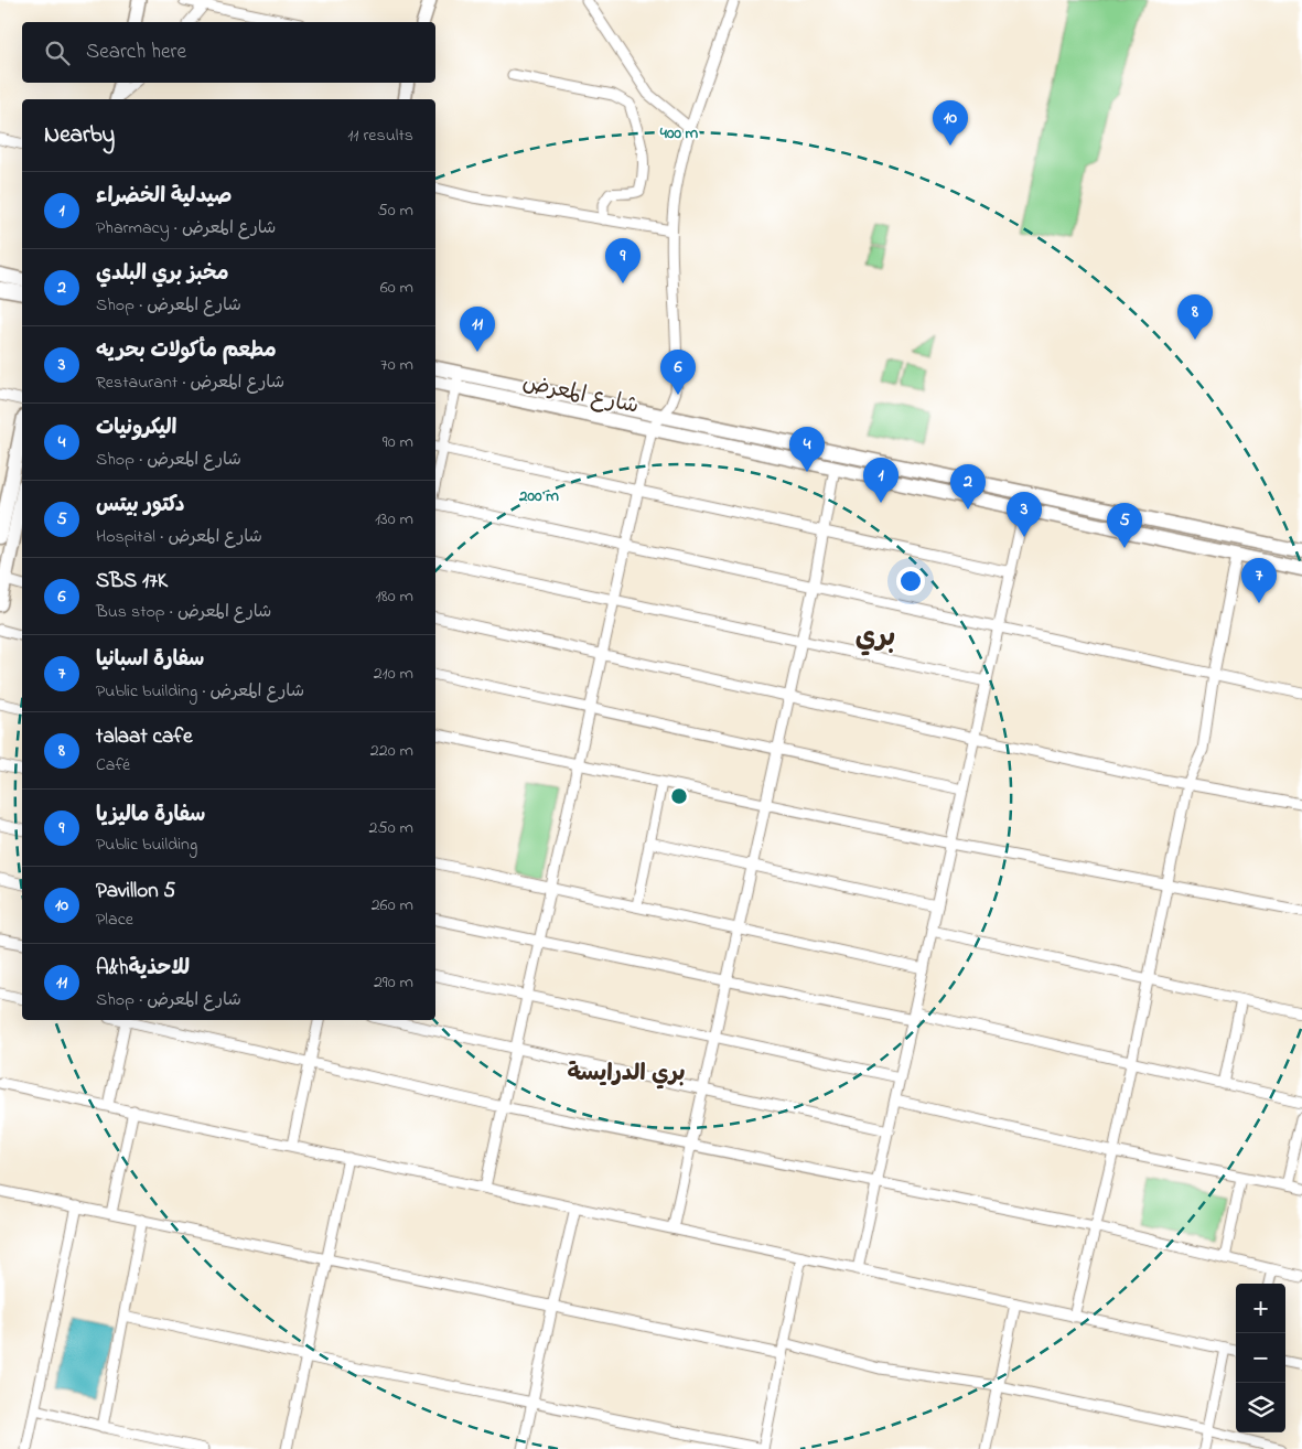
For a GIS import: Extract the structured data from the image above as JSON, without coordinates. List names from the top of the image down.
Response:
{
  "streets": {
    "main road": ["شارع المعرض"]
  },
  "districts": ["بري", "بري الدرايسة"],
  "page": {
    "search": "Search here",
    "heading": ["Nearby", "11 results"],
    "pins": [
      "10",
      "9",
      "8",
      "11",
      "6",
      "4",
      "1",
      "2",
      "3",
      "5",
      "7"
    ],
    "list": [
      {
        "mark": "1",
        "name": "صيدلية الخضراء",
        "note": "Pharmacy · شارع المعرض",
        "value": "50 m"
      },
      {
        "mark": "2",
        "name": "مخبز بري البلدي",
        "note": "Shop · شارع المعرض",
        "value": "60 m"
      },
      {
        "mark": "3",
        "name": "مطعم مأكولات بحريه",
        "note": "Restaurant · شارع المعرض",
        "value": "70 m"
      },
      {
        "mark": "4",
        "name": "اليكرونيات",
        "note": "Shop · شارع المعرض",
        "value": "90 m"
      },
      {
        "mark": "5",
        "name": "دكتور بيتس",
        "note": "Hospital · شارع المعرض",
        "value": "130 m"
      },
      {
        "mark": "6",
        "name": "SBS 17K",
        "note": "Bus stop · شارع المعرض",
        "value": "180 m"
      },
      {
        "mark": "7",
        "name": "سفارة اسبانيا",
        "note": "Public building · شارع المعرض",
        "value": "210 m"
      },
      {
        "mark": "8",
        "name": "talaat cafe",
        "note": "Café",
        "value": "220 m"
      },
      {
        "mark": "9",
        "name": "سفارة ماليزيا",
        "note": "Public building",
        "value": "250 m"
      },
      {
        "mark": "10",
        "name": "Pavillon 5",
        "note": "Place",
        "value": "260 m"
      },
      {
        "mark": "11",
        "name": "A&hللاحذية",
        "note": "Shop · شارع المعرض",
        "value": "290 m"
      }
    ],
    "map_buttons": ["+", "−"]
  },
  "rings": ["400 m", "200 m"]
}
